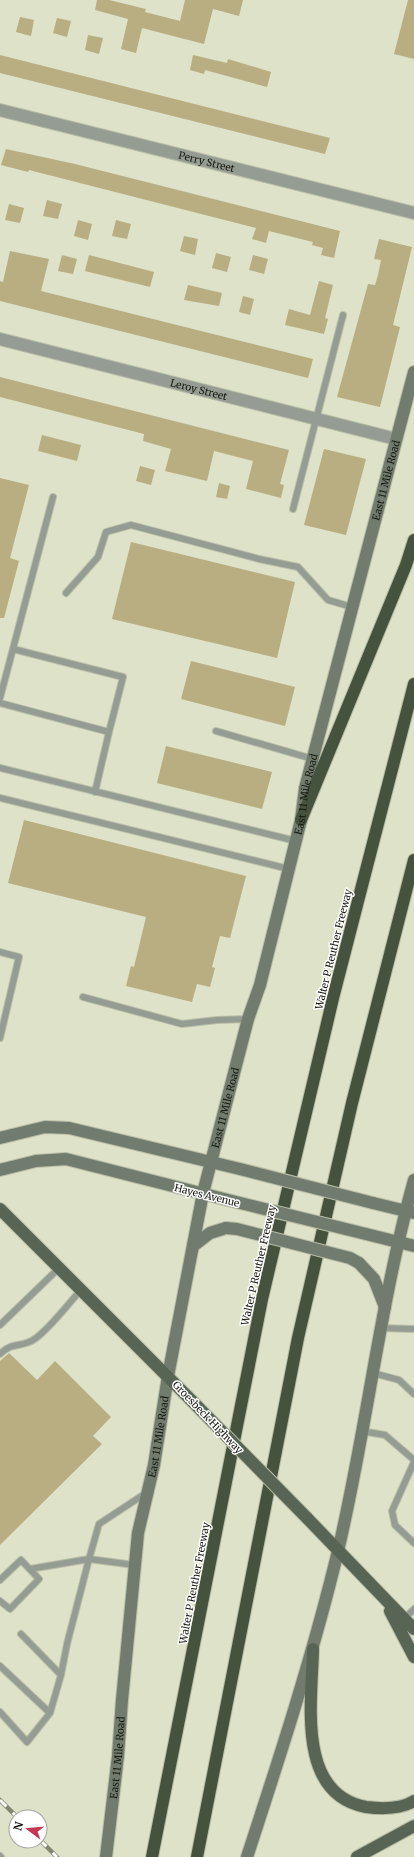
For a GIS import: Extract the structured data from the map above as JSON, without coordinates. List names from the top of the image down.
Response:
{
  "streets": {
    "highway": ["Walter P Reuther Freeway"],
    "main road": ["East 11 Mile Road", "Hayes Avenue", "Groesbeck Highway"],
    "street": ["Perry Street", "Leroy Street"]
  },
  "crossings": [
    ["Leroy Street", "East 11 Mile Road"],
    ["East 11 Mile Road", "Hayes Avenue"],
    ["East 11 Mile Road", "Groesbeck Highway"]
  ],
  "north": "left"
}
